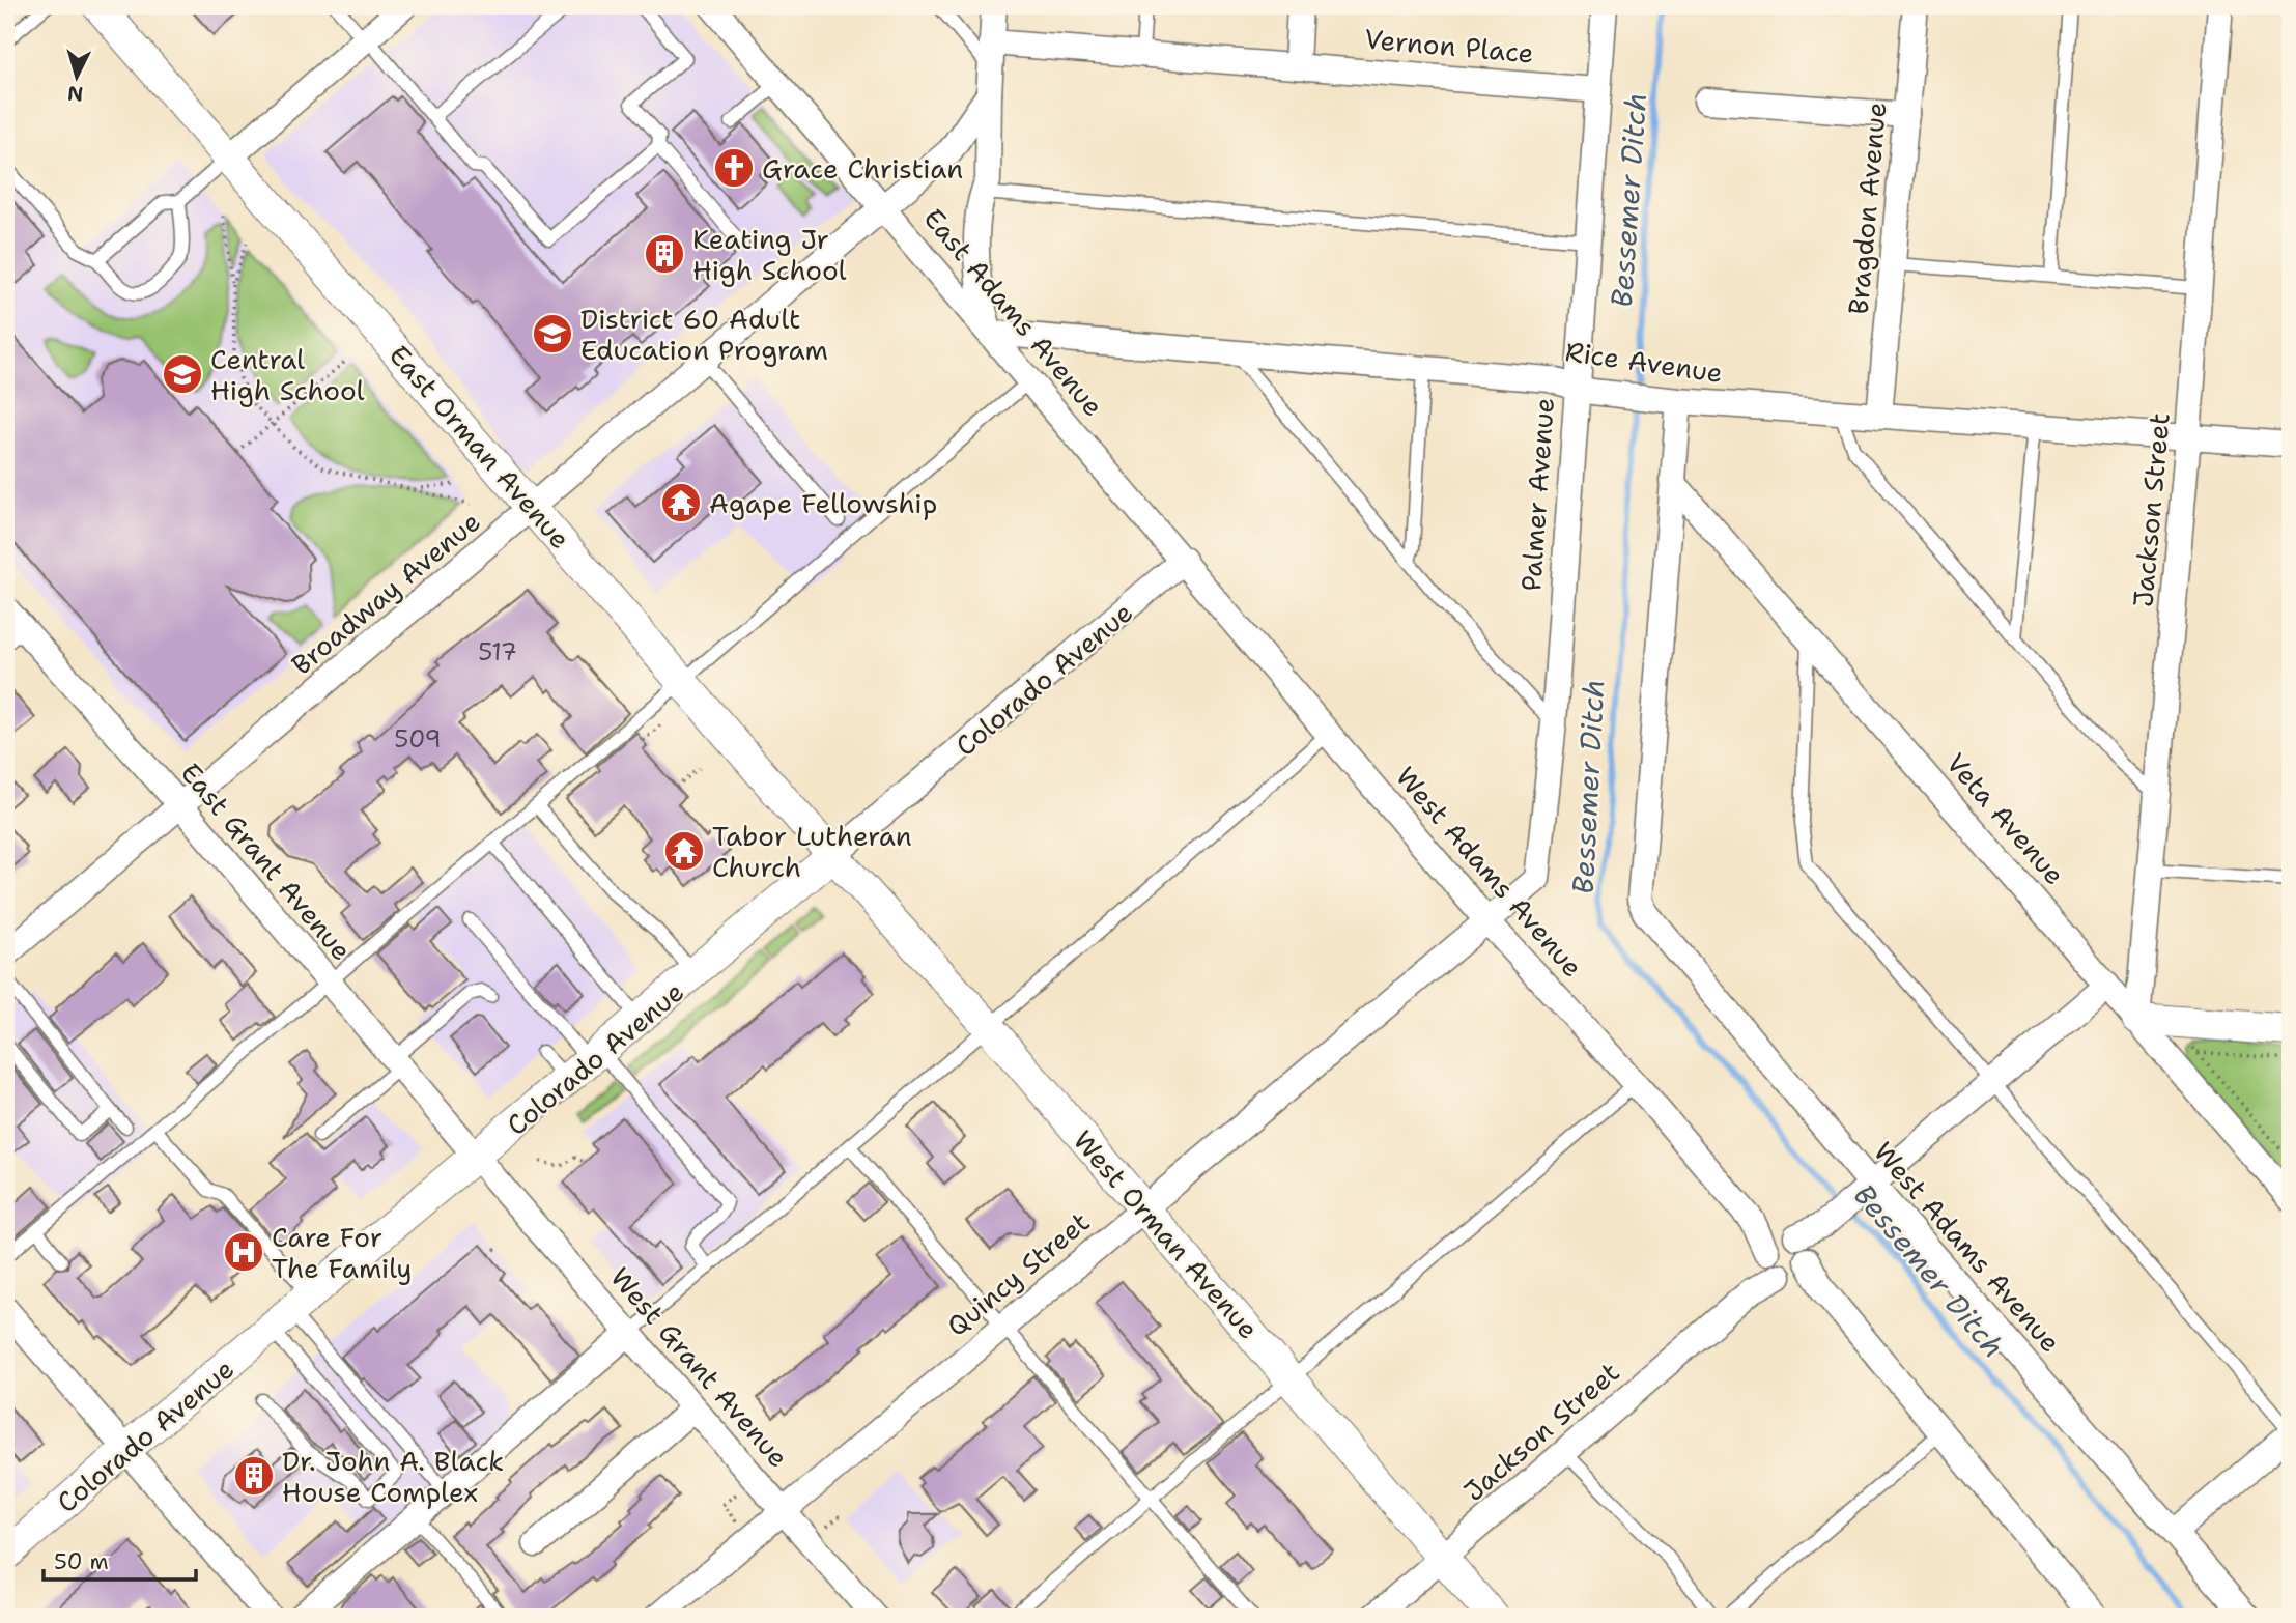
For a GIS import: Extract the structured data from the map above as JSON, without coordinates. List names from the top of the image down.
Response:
{
  "streets": {
    "street": [
      "Vernon Place",
      "Bragdon Avenue",
      "East Adams Avenue",
      "Rice Avenue",
      "East Orman Avenue",
      "Palmer Avenue",
      "Jackson Street",
      "Broadway Avenue",
      "Colorado Avenue",
      "Veta Avenue",
      "East Grant Avenue",
      "West Adams Avenue",
      "West Orman Avenue",
      "Quincy Street",
      "West Grant Avenue"
    ]
  },
  "crossings": [
    ["Vernon Place", "Palmer Avenue"],
    ["Bragdon Avenue", "Rice Avenue"],
    ["East Adams Avenue", "Rice Avenue"],
    ["East Adams Avenue", "Broadway Avenue"],
    ["East Adams Avenue", "Colorado Avenue"],
    ["East Adams Avenue", "West Adams Avenue"],
    ["Rice Avenue", "Palmer Avenue"],
    ["Rice Avenue", "Jackson Street"],
    ["East Orman Avenue", "Broadway Avenue"],
    ["East Orman Avenue", "Colorado Avenue"],
    ["East Orman Avenue", "West Orman Avenue"],
    ["Palmer Avenue", "West Adams Avenue"],
    ["Palmer Avenue", "Quincy Street"],
    ["Jackson Street", "Veta Avenue"],
    ["Jackson Street", "West Adams Avenue"],
    ["Jackson Street", "West Orman Avenue"],
    ["Broadway Avenue", "East Grant Avenue"],
    ["Colorado Avenue", "East Grant Avenue"],
    ["Colorado Avenue", "West Adams Avenue"],
    ["Colorado Avenue", "West Orman Avenue"],
    ["Colorado Avenue", "West Grant Avenue"],
    ["Veta Avenue", "West Adams Avenue"],
    ["East Grant Avenue", "West Grant Avenue"],
    ["West Adams Avenue", "Quincy Street"],
    ["West Orman Avenue", "Quincy Street"],
    ["Quincy Street", "West Grant Avenue"]
  ],
  "water": ["Bessemer Ditch"],
  "places": {
    "church": ["Grace Christian"],
    "building": ["Keating Jr High School", "Dr. John A. Black House Complex"],
    "school or university": ["District 60 Adult Education Program", "Central High School"],
    "temple": ["Agape Fellowship", "Tabor Lutheran Church"],
    "hospital": ["Care For The Family"]
  },
  "house_numbers": ["517", "509"],
  "scale_bar": "50 m",
  "north": "bottom"
}
